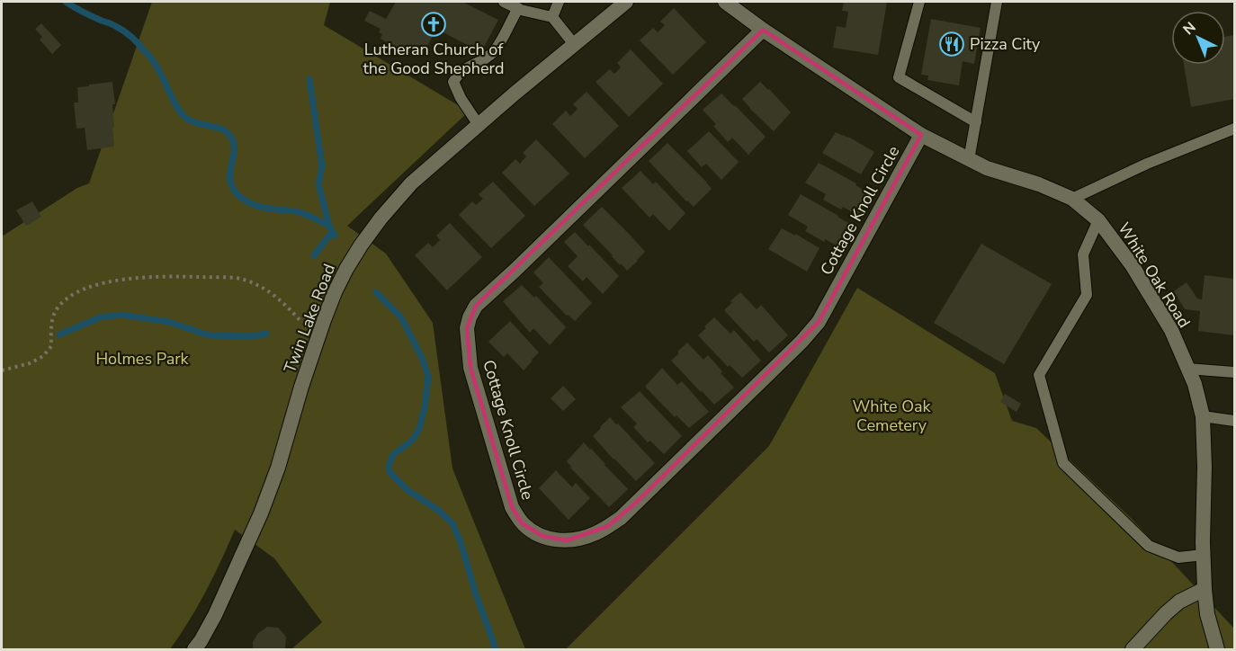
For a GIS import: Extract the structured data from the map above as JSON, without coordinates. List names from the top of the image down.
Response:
{
  "streets": {
    "street": ["Cottage Knoll Circle", "White Oak Road", "Twin Lake Road"]
  },
  "crossings": [
    ["Cottage Knoll Circle", "White Oak Road"]
  ],
  "parks": ["Holmes Park", "White Oak Cemetery"],
  "places": {
    "church": ["Lutheran Church of the Good Shepherd"],
    "restaurant": ["Pizza City"]
  },
  "north": "top left"
}
